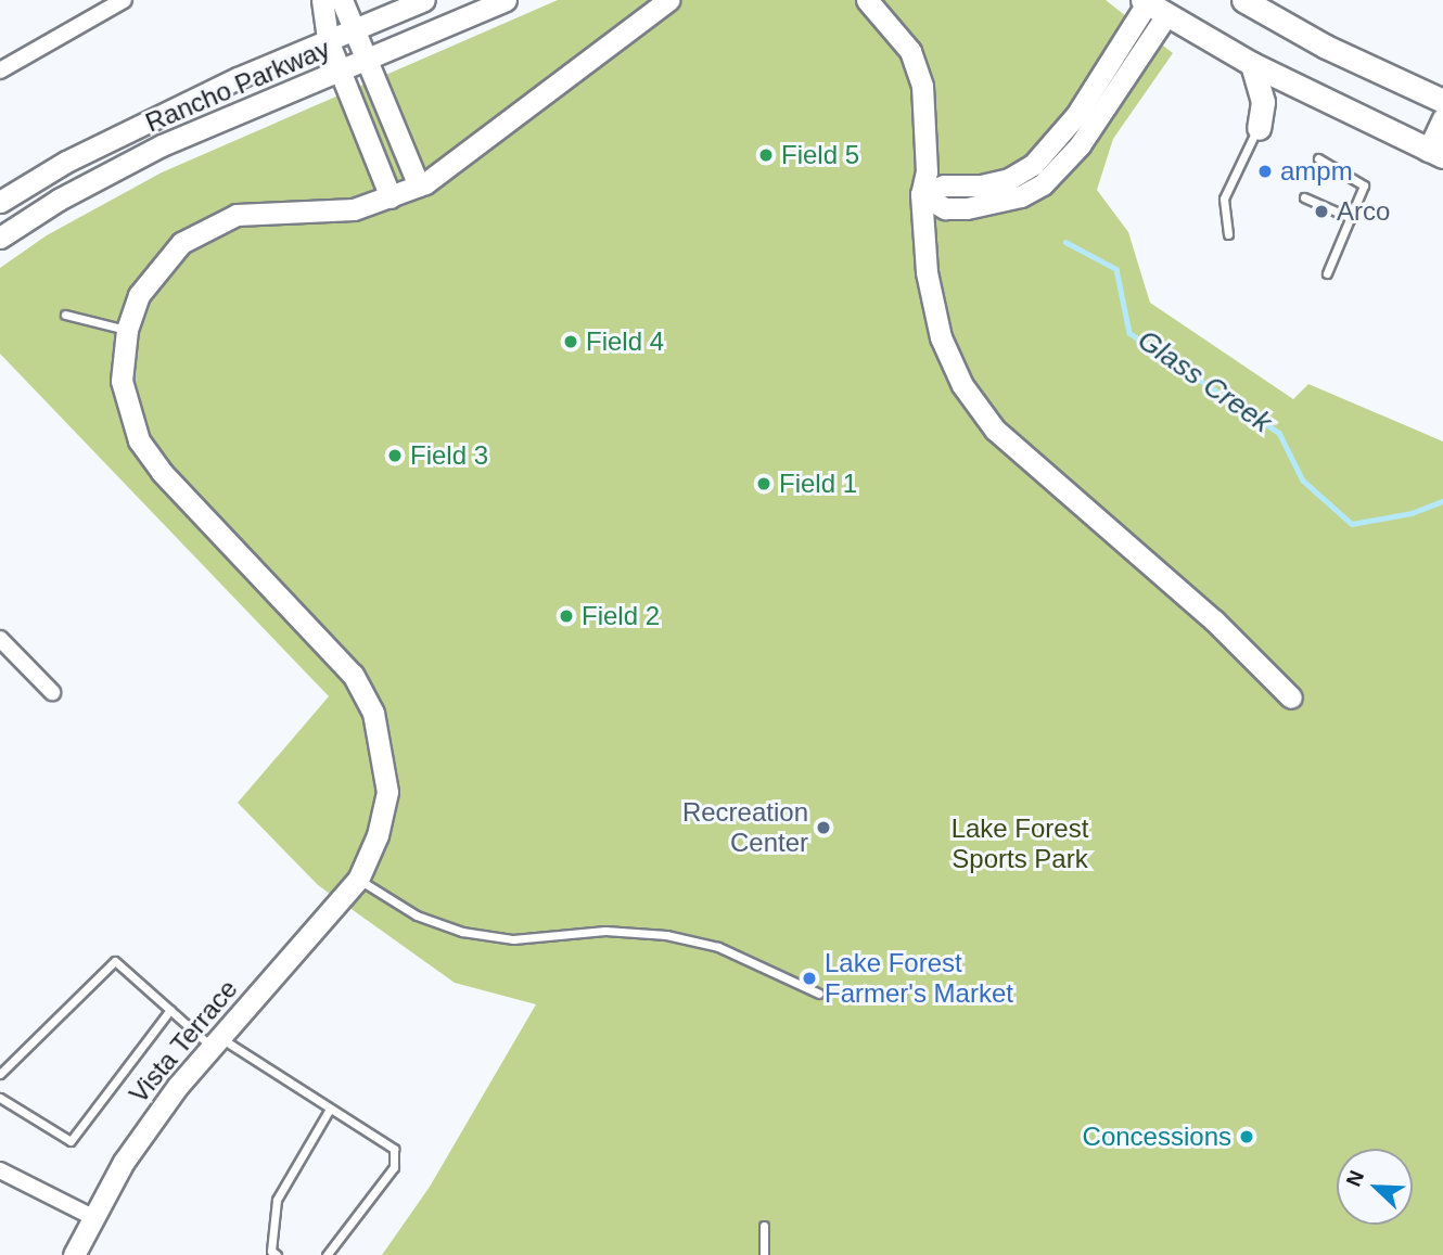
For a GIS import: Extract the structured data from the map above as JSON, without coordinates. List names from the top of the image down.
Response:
{
  "streets": {
    "street": ["Rancho Parkway", "Vista Terrace"]
  },
  "water": ["Glass Creek"],
  "parks": ["Lake Forest Sports Park"],
  "places": [
    "Field 5",
    "ampm",
    "Arco",
    "Field 4",
    "Field 3",
    "Field 1",
    "Field 2",
    "Recreation Center",
    "Lake Forest Farmer's Market",
    "Concessions"
  ],
  "north": "top left"
}
